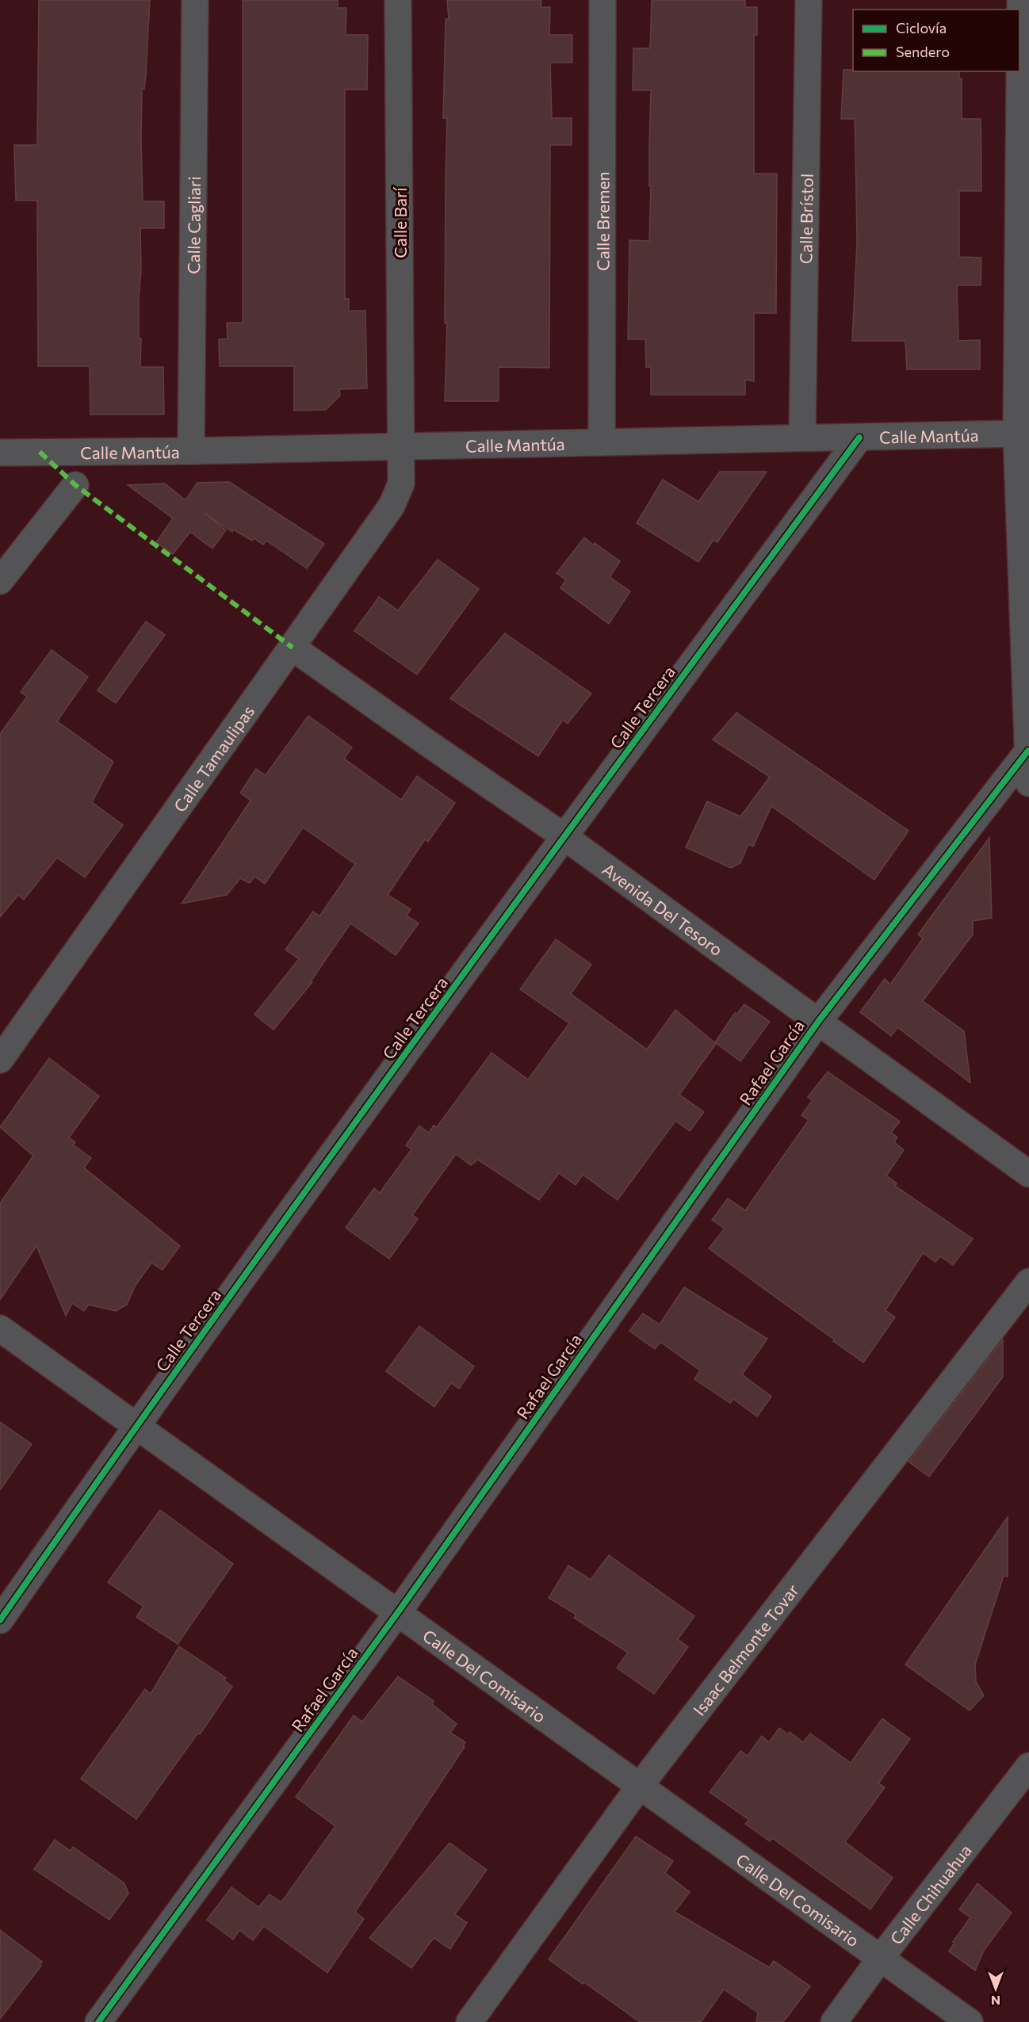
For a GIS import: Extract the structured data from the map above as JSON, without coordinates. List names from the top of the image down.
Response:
{
  "streets": {
    "street": [
      "Calle Brístol",
      "Calle Bremen",
      "Calle Barí",
      "Calle Cagliari",
      "Calle Mantúa",
      "Calle Tercera",
      "Calle Tamaulipas",
      "Avenida Del Tesoro",
      "Rafael García",
      "Isaac Belmonte Tovar",
      "Calle Del Comisario",
      "Calle Chihuahua"
    ]
  },
  "crossings": [
    ["Calle Brístol", "Calle Mantúa"],
    ["Calle Bremen", "Calle Mantúa"],
    ["Calle Barí", "Calle Mantúa"],
    ["Calle Barí", "Calle Tamaulipas"],
    ["Calle Cagliari", "Calle Mantúa"],
    ["Calle Mantúa", "Calle Tercera"],
    ["Calle Mantúa", "Calle Tamaulipas"],
    ["Calle Tercera", "Avenida Del Tesoro"],
    ["Calle Tercera", "Calle Del Comisario"],
    ["Calle Tamaulipas", "Avenida Del Tesoro"],
    ["Avenida Del Tesoro", "Rafael García"],
    ["Rafael García", "Calle Del Comisario"],
    ["Isaac Belmonte Tovar", "Calle Del Comisario"],
    ["Calle Del Comisario", "Calle Chihuahua"]
  ],
  "legend": ["Ciclovía", "Sendero"],
  "north": "bottom"
}
